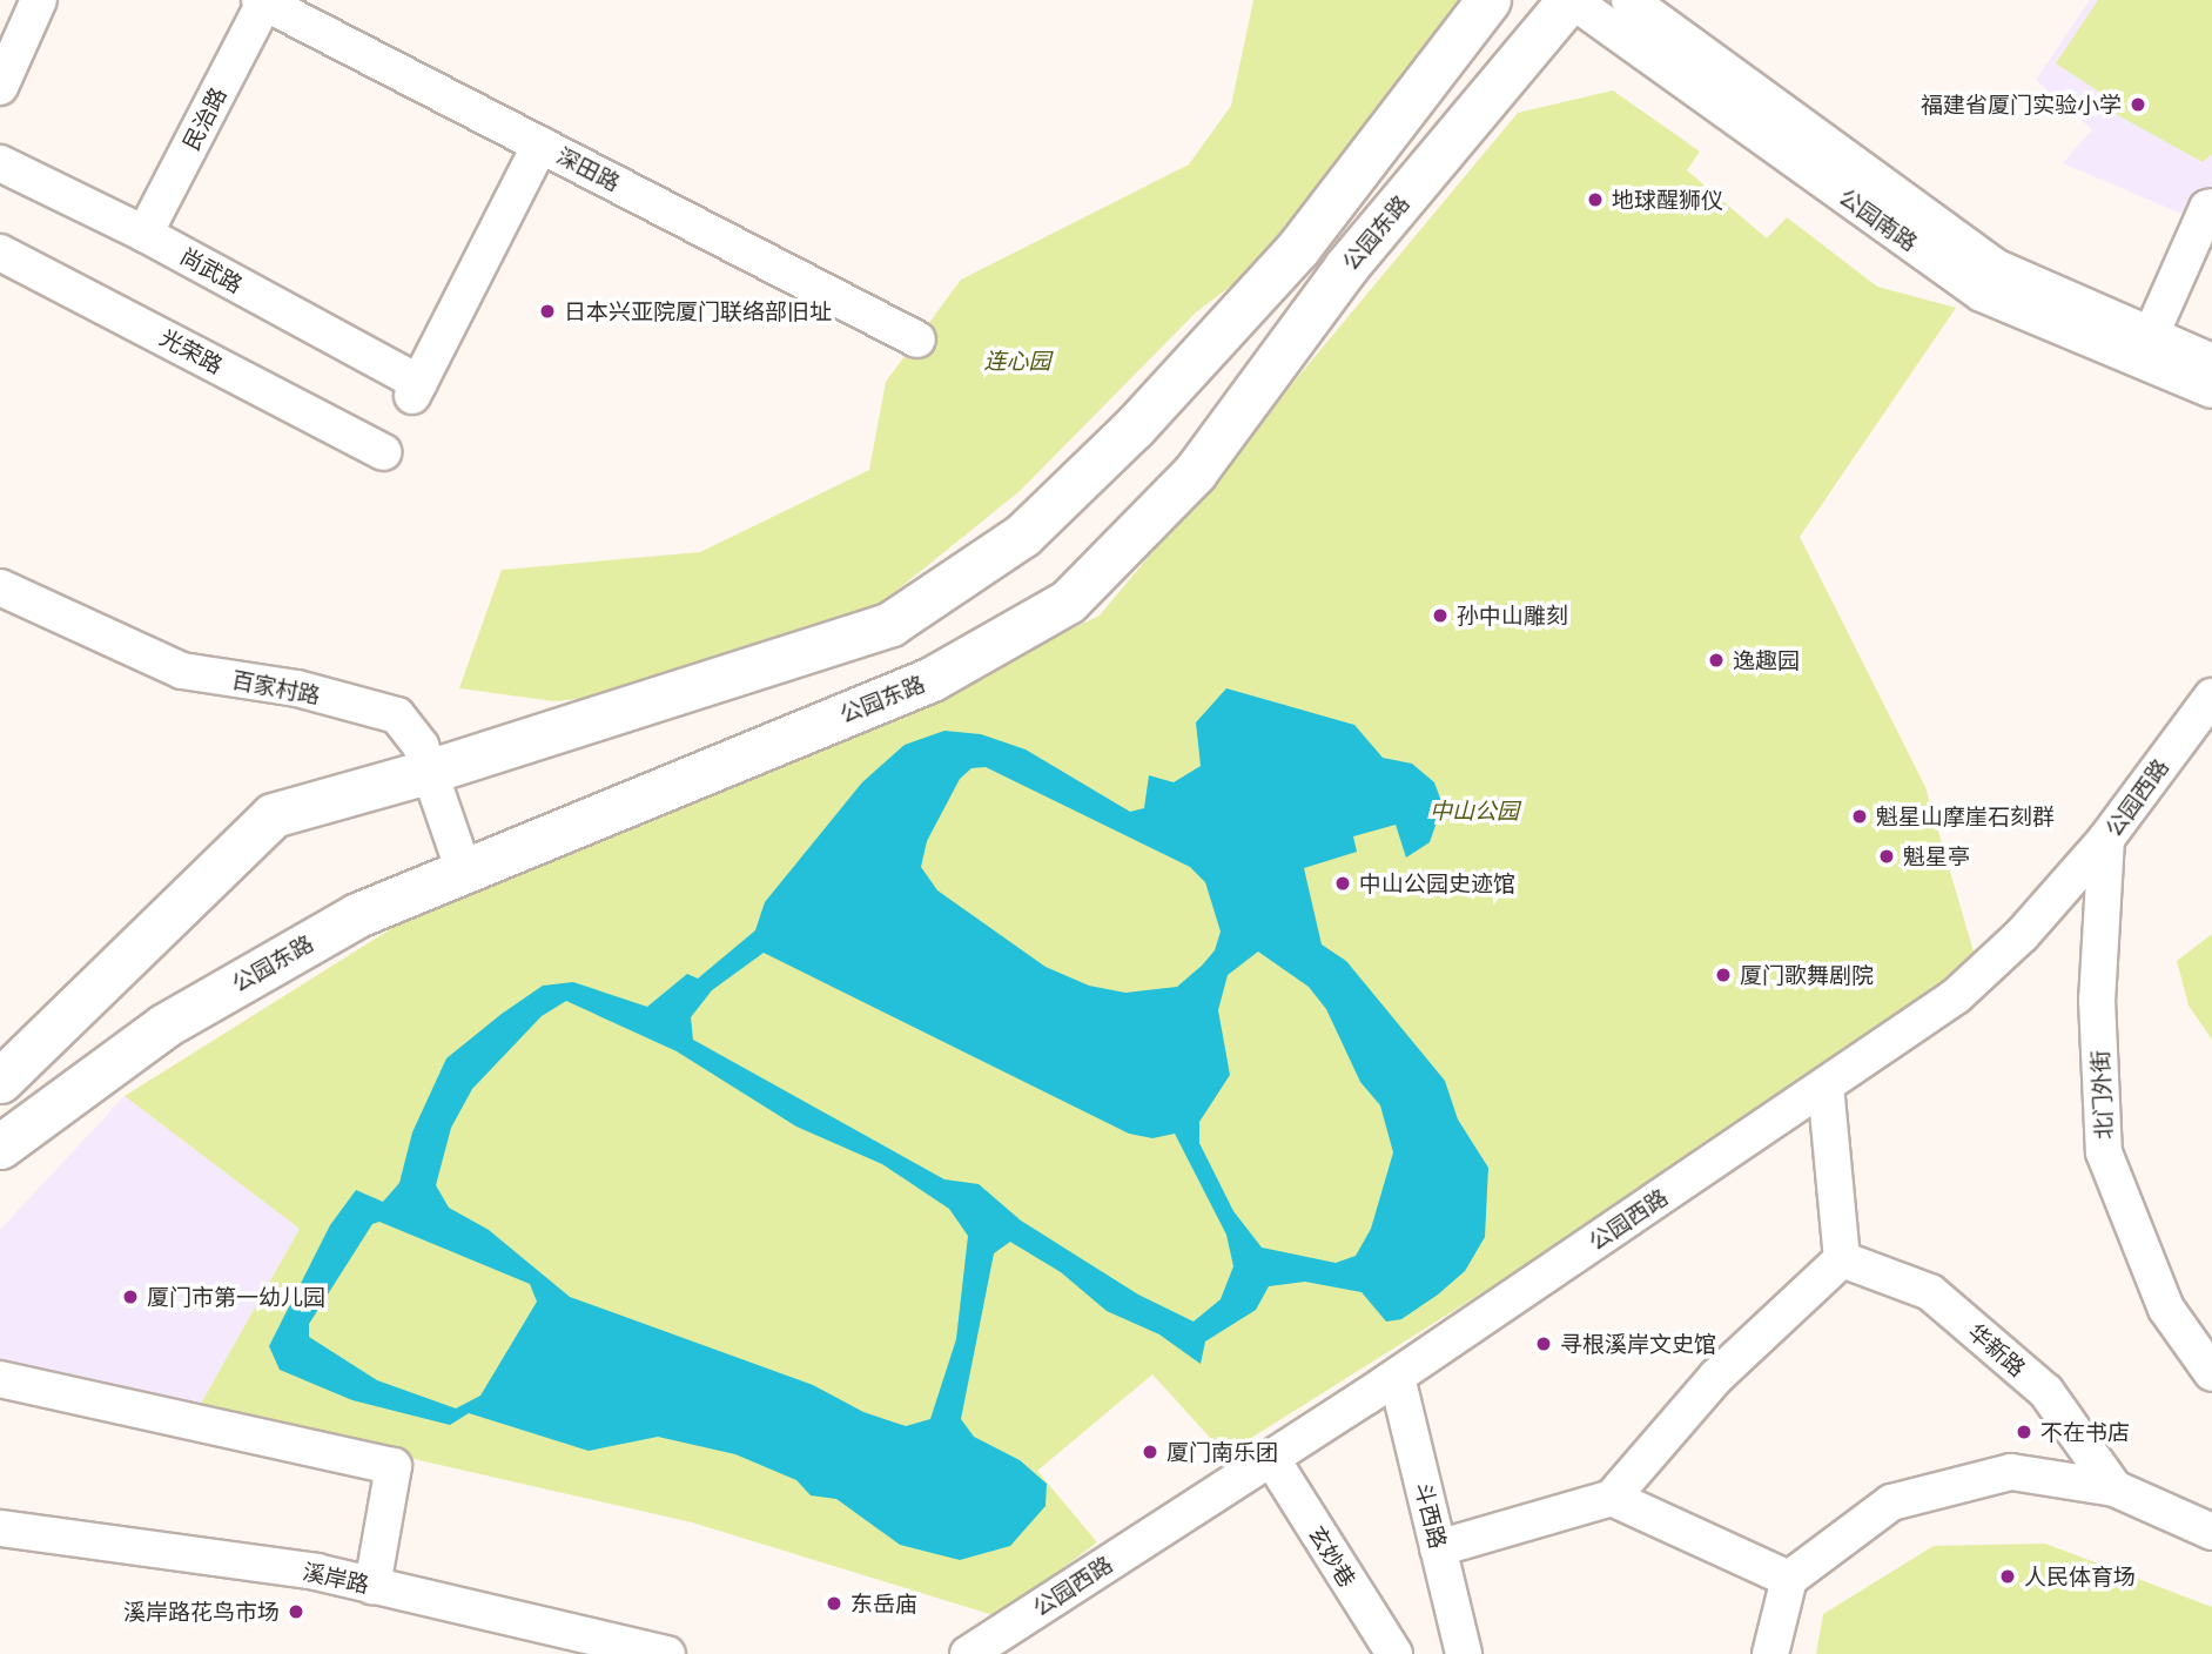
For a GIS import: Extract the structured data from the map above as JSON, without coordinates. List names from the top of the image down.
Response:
{
  "streets": {
    "main road": ["公园东路"],
    "street": [
      "民治路",
      "深田路",
      "公园南路",
      "尚武路",
      "光荣路",
      "百家村路",
      "公园西路",
      "北门外街",
      "华新路",
      "斗西路",
      "玄妙巷",
      "溪岸路"
    ]
  },
  "crossings": [
    ["民治路", "深田路"],
    ["民治路", "尚武路"],
    ["深田路", "尚武路"],
    ["公园南路", "公园东路"],
    ["公园东路", "百家村路"],
    ["公园西路", "北门外街"],
    ["公园西路", "斗西路"],
    ["公园西路", "玄妙巷"]
  ],
  "parks": ["连心园", "中山公园"],
  "places": [
    "福建省厦门实验小学",
    "地球醒狮仪",
    "日本兴亚院厦门联络部旧址",
    "孙中山雕刻",
    "逸趣园",
    "魁星山摩崖石刻群",
    "魁星亭",
    "中山公园史迹馆",
    "厦门歌舞剧院",
    "厦门市第一幼儿园",
    "寻根溪岸文史馆",
    "不在书店",
    "厦门南乐团",
    "人民体育场",
    "东岳庙",
    "溪岸路花鸟市场"
  ]
}
